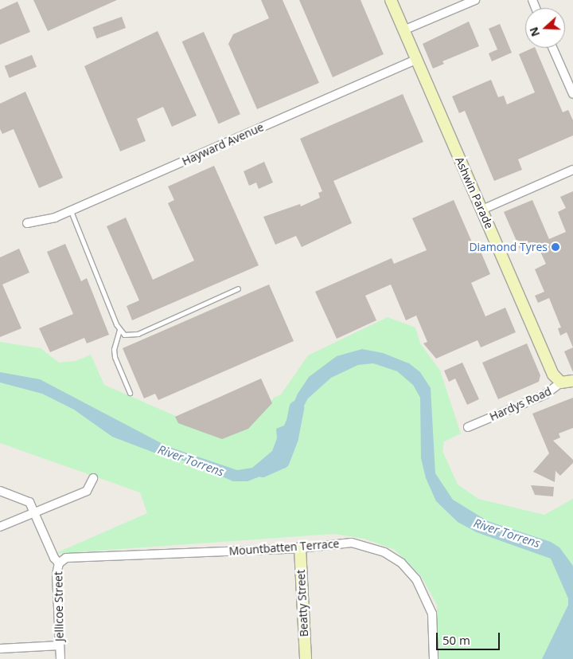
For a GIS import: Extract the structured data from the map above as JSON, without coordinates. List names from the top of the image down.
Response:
{
  "streets": {
    "street": [
      "Hayward Avenue",
      "Ashwin Parade",
      "Hardys Road",
      "Mountbatten Terrace",
      "Beatty Street",
      "Jellicoe Street"
    ]
  },
  "crossings": [
    ["Hayward Avenue", "Ashwin Parade"],
    ["Ashwin Parade", "Hardys Road"],
    ["Mountbatten Terrace", "Beatty Street"],
    ["Mountbatten Terrace", "Jellicoe Street"]
  ],
  "water": ["River Torrens"],
  "places": ["Diamond Tyres"],
  "scale_bar": "50 m",
  "north": "left"
}
